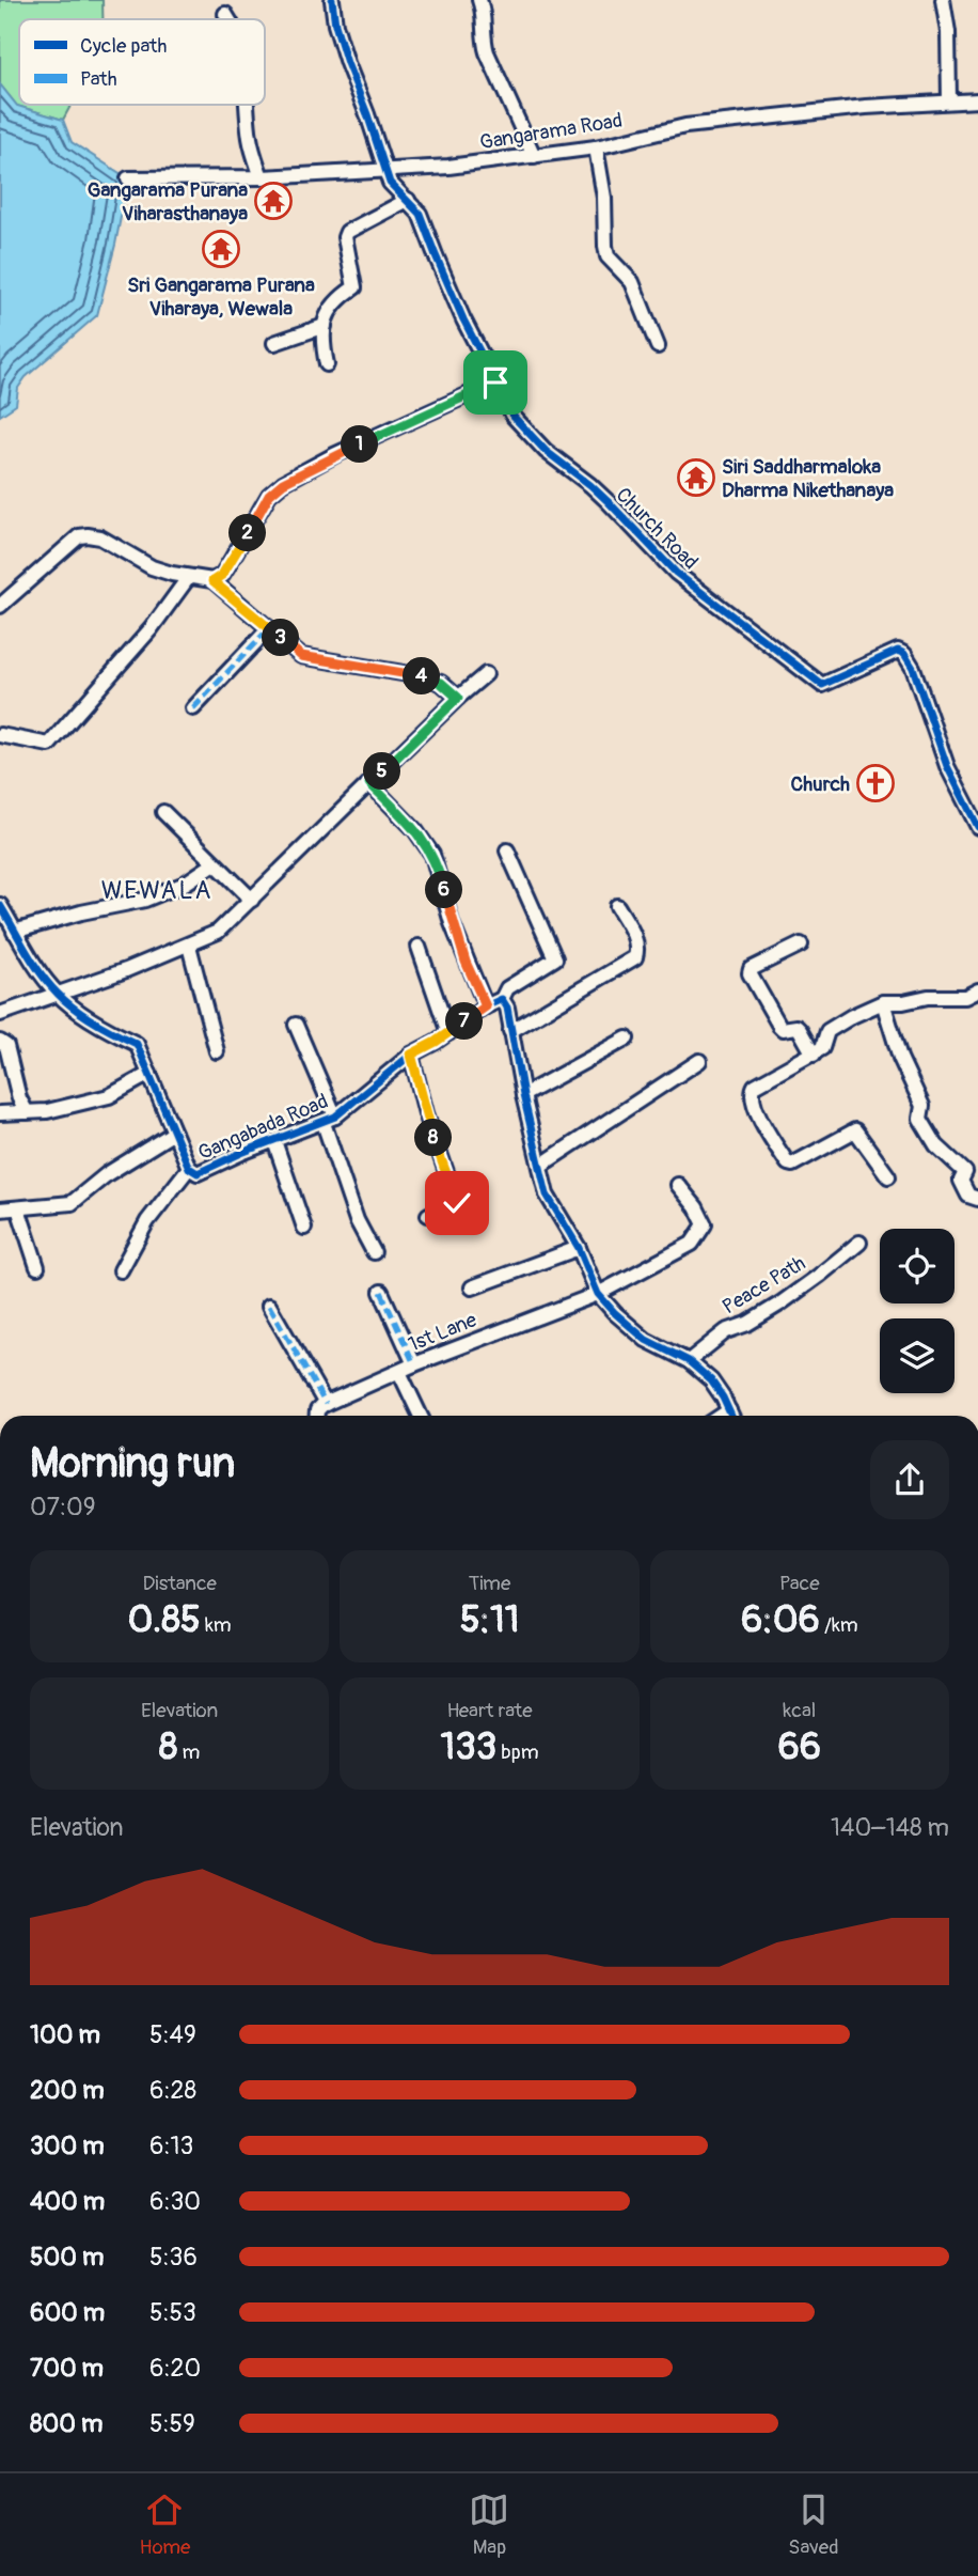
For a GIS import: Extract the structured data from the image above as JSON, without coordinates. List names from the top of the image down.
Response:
{
  "streets": {
    "street": [
      "Gangarama Road",
      "Church Road",
      "Gangabada Road",
      "Peace Path",
      "1st Lane"
    ]
  },
  "crossings": [
    ["Gangarama Road", "Church Road"]
  ],
  "districts": ["WEWALA"],
  "places": {
    "temple": ["Gangarama Purana Viharasthanaya", "Sri Gangarama Purana Viharaya, Wewala", "Siri Saddharmaloka Dharma Nikethanaya"],
    "church": ["Church"]
  },
  "legend": ["Cycle path", "Path"],
  "page": {
    "pins": [
      "1",
      "2",
      "3",
      "4",
      "5",
      "6",
      "7",
      "8"
    ],
    "heading": ["Morning run", "07:09"],
    "stats": [
      ["Distance", "0.85 km"],
      ["Time", "5:11"],
      ["Pace", "6:06 /km"],
      ["Elevation", "8 m"],
      ["Heart rate", "133 bpm"],
      ["kcal", "66"]
    ],
    "chart": ["Elevation", "140–148 m"],
    "list": [
      {
        "name": "100 m",
        "note": "5:49"
      },
      {
        "name": "200 m",
        "note": "6:28"
      },
      {
        "name": "300 m",
        "note": "6:13"
      },
      {
        "name": "400 m",
        "note": "6:30"
      },
      {
        "name": "500 m",
        "note": "5:36"
      },
      {
        "name": "600 m",
        "note": "5:53"
      },
      {
        "name": "700 m",
        "note": "6:20"
      },
      {
        "name": "800 m",
        "note": "5:59"
      }
    ],
    "tabs": ["Home", "Map", "Saved"]
  }
}
